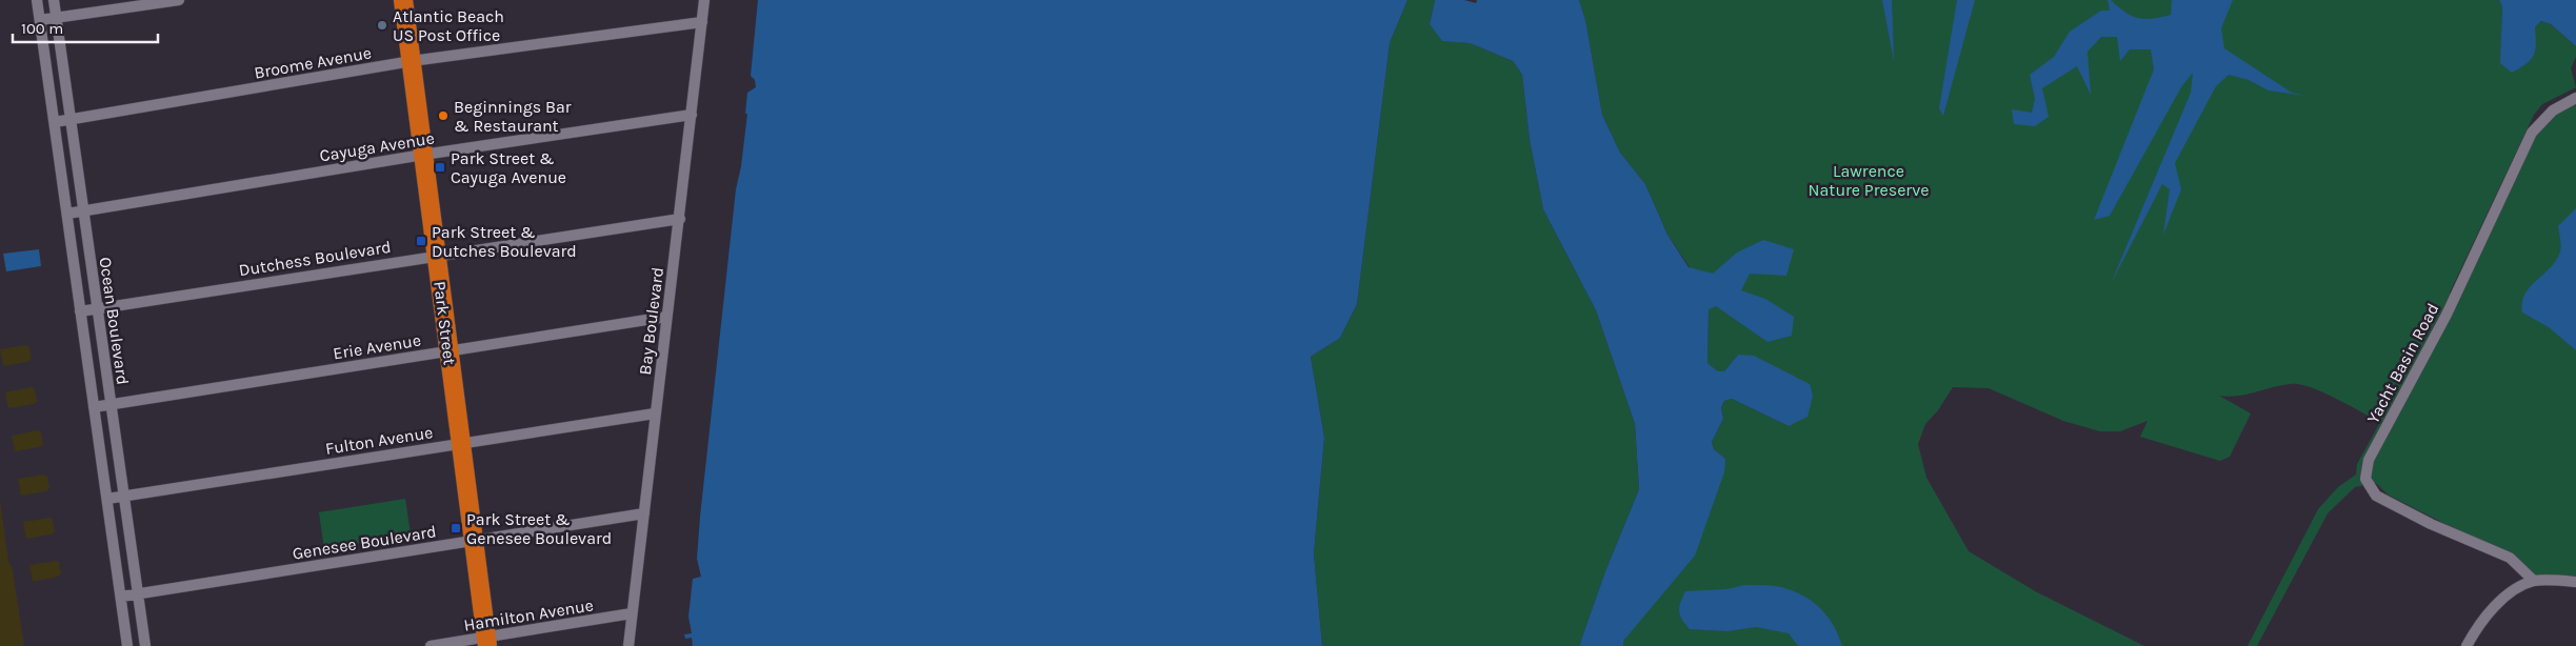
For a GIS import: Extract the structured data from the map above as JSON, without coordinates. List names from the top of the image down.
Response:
{
  "streets": {
    "highway": ["Park Street"],
    "street": [
      "Broome Avenue",
      "Cayuga Avenue",
      "Dutchess Boulevard",
      "Ocean Boulevard",
      "Bay Boulevard",
      "Erie Avenue",
      "Yacht Basin Road",
      "Fulton Avenue",
      "Genesee Boulevard",
      "Hamilton Avenue"
    ]
  },
  "crossings": [
    ["Broome Avenue", "Ocean Boulevard"],
    ["Broome Avenue", "Bay Boulevard"],
    ["Broome Avenue", "Park Street"],
    ["Cayuga Avenue", "Ocean Boulevard"],
    ["Cayuga Avenue", "Bay Boulevard"],
    ["Cayuga Avenue", "Park Street"],
    ["Dutchess Boulevard", "Ocean Boulevard"],
    ["Dutchess Boulevard", "Bay Boulevard"],
    ["Dutchess Boulevard", "Park Street"],
    ["Ocean Boulevard", "Erie Avenue"],
    ["Ocean Boulevard", "Fulton Avenue"],
    ["Ocean Boulevard", "Genesee Boulevard"],
    ["Bay Boulevard", "Erie Avenue"],
    ["Bay Boulevard", "Fulton Avenue"],
    ["Bay Boulevard", "Genesee Boulevard"],
    ["Bay Boulevard", "Hamilton Avenue"],
    ["Park Street", "Erie Avenue"],
    ["Park Street", "Fulton Avenue"],
    ["Park Street", "Genesee Boulevard"],
    ["Park Street", "Hamilton Avenue"]
  ],
  "parks": ["Lawrence Nature Preserve"],
  "places": {
    "other": ["Atlantic Beach US Post Office", "Beginnings Bar & Restaurant"],
    "transit": ["Park Street & Cayuga Avenue", "Park Street & Dutches Boulevard", "Park Street & Genesee Boulevard"]
  },
  "scale_bar": "100 m"
}
